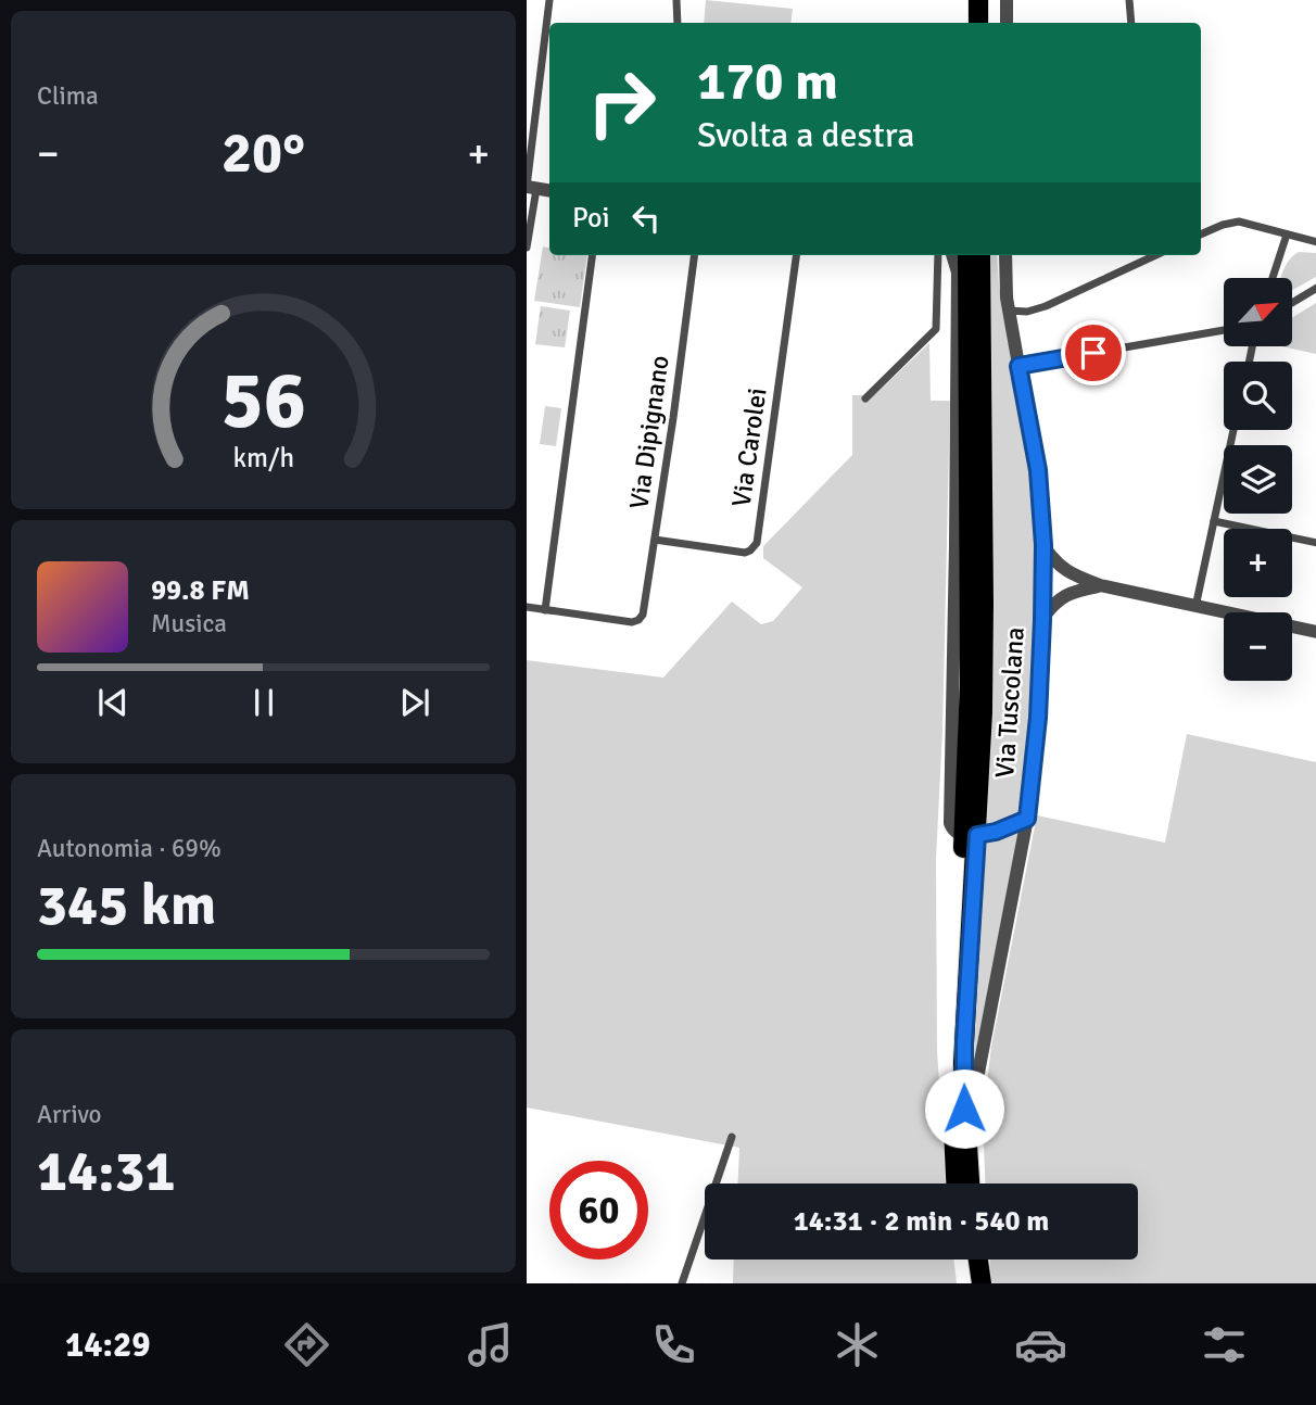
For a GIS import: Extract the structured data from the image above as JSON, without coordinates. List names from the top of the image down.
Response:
{
  "streets": {
    "main road": ["Via Tuscolana"],
    "street": ["Via Dipignano", "Via Carolei"]
  },
  "crossings": [
    ["Via Dipignano", "Via Carolei"]
  ],
  "north": "top right",
  "page": {
    "tile": [
      "Clima",
      ["Autonomia · 69%", "345 km"],
      ["Arrivo", "14:31"]
    ],
    "turn": ["170 m", "Svolta a destra"],
    "heat": ["−", "20°", "+"],
    "then": "Poi",
    "map_buttons": ["+", "−"],
    "song": ["99.8 FM", "Musica"],
    "limit": "60",
    "trip": "14:31 · 2 min · 540 m",
    "tabs": "14:29",
    "gauge": ["56", "km/h"]
  }
}
